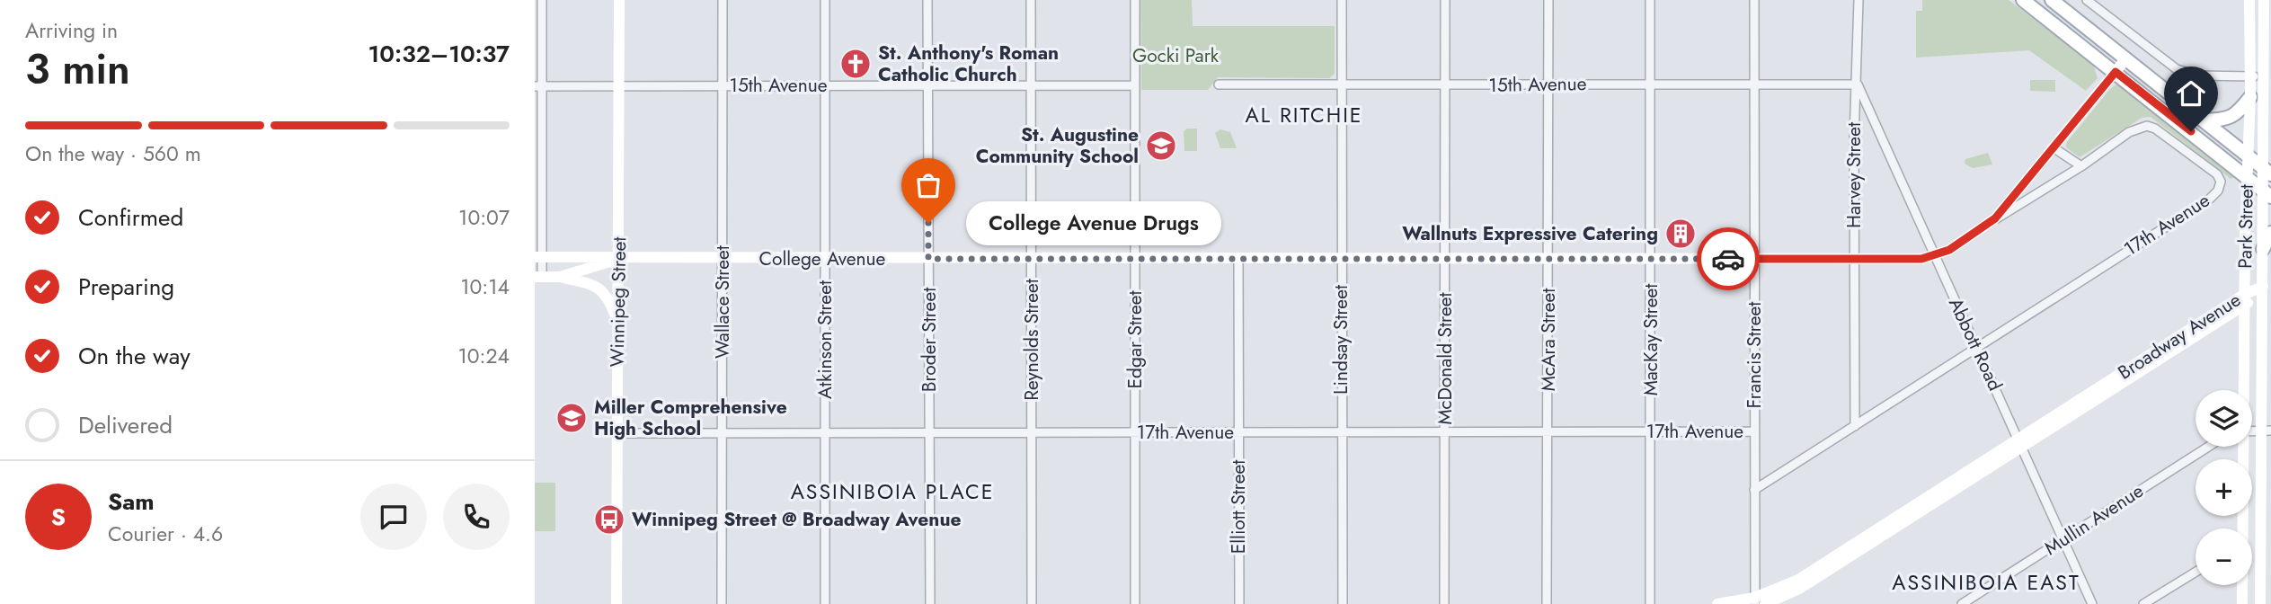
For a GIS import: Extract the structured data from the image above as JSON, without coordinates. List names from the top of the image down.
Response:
{
  "streets": {
    "street": [
      "15th Avenue",
      "Harvey Street",
      "17th Avenue",
      "Park Street",
      "College Avenue",
      "Winnipeg Street",
      "Wallace Street",
      "Broadway Avenue",
      "Atkinson Street",
      "Broder Street",
      "Reynolds Street",
      "Edgar Street",
      "Lindsay Street",
      "McAra Street",
      "MacKay Street",
      "Abbott Road",
      "Francis Street",
      "McDonald Street",
      "Elliott Street",
      "Mullin Avenue"
    ]
  },
  "crossings": [
    ["15th Avenue", "Harvey Street"],
    ["15th Avenue", "Winnipeg Street"],
    ["15th Avenue", "Wallace Street"],
    ["15th Avenue", "Atkinson Street"],
    ["15th Avenue", "Broder Street"],
    ["15th Avenue", "Reynolds Street"],
    ["15th Avenue", "Edgar Street"],
    ["15th Avenue", "Lindsay Street"],
    ["15th Avenue", "McAra Street"],
    ["15th Avenue", "MacKay Street"],
    ["15th Avenue", "Abbott Road"],
    ["15th Avenue", "Francis Street"],
    ["15th Avenue", "McDonald Street"],
    ["Harvey Street", "17th Avenue"],
    ["Harvey Street", "College Avenue"],
    ["Harvey Street", "Abbott Road"],
    ["17th Avenue", "Winnipeg Street"],
    ["17th Avenue", "Wallace Street"],
    ["17th Avenue", "Atkinson Street"],
    ["17th Avenue", "Broder Street"],
    ["17th Avenue", "Reynolds Street"],
    ["17th Avenue", "Edgar Street"],
    ["17th Avenue", "Lindsay Street"],
    ["17th Avenue", "McAra Street"],
    ["17th Avenue", "MacKay Street"],
    ["17th Avenue", "Abbott Road"],
    ["17th Avenue", "Francis Street"],
    ["17th Avenue", "McDonald Street"],
    ["17th Avenue", "Elliott Street"],
    ["Park Street", "Broadway Avenue"],
    ["College Avenue", "Winnipeg Street"],
    ["College Avenue", "Wallace Street"],
    ["College Avenue", "Atkinson Street"],
    ["College Avenue", "Broder Street"],
    ["College Avenue", "Reynolds Street"],
    ["College Avenue", "Edgar Street"],
    ["College Avenue", "Lindsay Street"],
    ["College Avenue", "McAra Street"],
    ["College Avenue", "MacKay Street"],
    ["College Avenue", "Abbott Road"],
    ["College Avenue", "Francis Street"],
    ["College Avenue", "McDonald Street"],
    ["College Avenue", "Elliott Street"],
    ["Broadway Avenue", "Abbott Road"],
    ["Broadway Avenue", "Francis Street"],
    ["Abbott Road", "Mullin Avenue"]
  ],
  "districts": ["AL RITCHIE", "ASSINIBOIA PLACE", "ASSINIBOIA EAST"],
  "parks": ["Gocki Park"],
  "places": {
    "church": ["St. Anthony's Roman Catholic Church"],
    "school or university": ["St. Augustine Community School", "Miller Comprehensive High School"],
    "other": ["College Avenue Drugs"],
    "building": ["Wallnuts Expressive Catering"],
    "bus stop": ["Winnipeg Street @ Broadway Avenue"]
  },
  "page": {
    "heading": ["3 min", "Arriving in", "10:32–10:37"],
    "panel": ["Sam", "Courier · 4.6"],
    "bar": "On the way · 560 m",
    "list": [
      ["Confirmed", "10:07"],
      ["Preparing", "10:14"],
      ["On the way", "10:24"],
      "Delivered"
    ],
    "bubble": "College Avenue Drugs",
    "map_buttons": ["+", "−"],
    "round": "S"
  }
}
